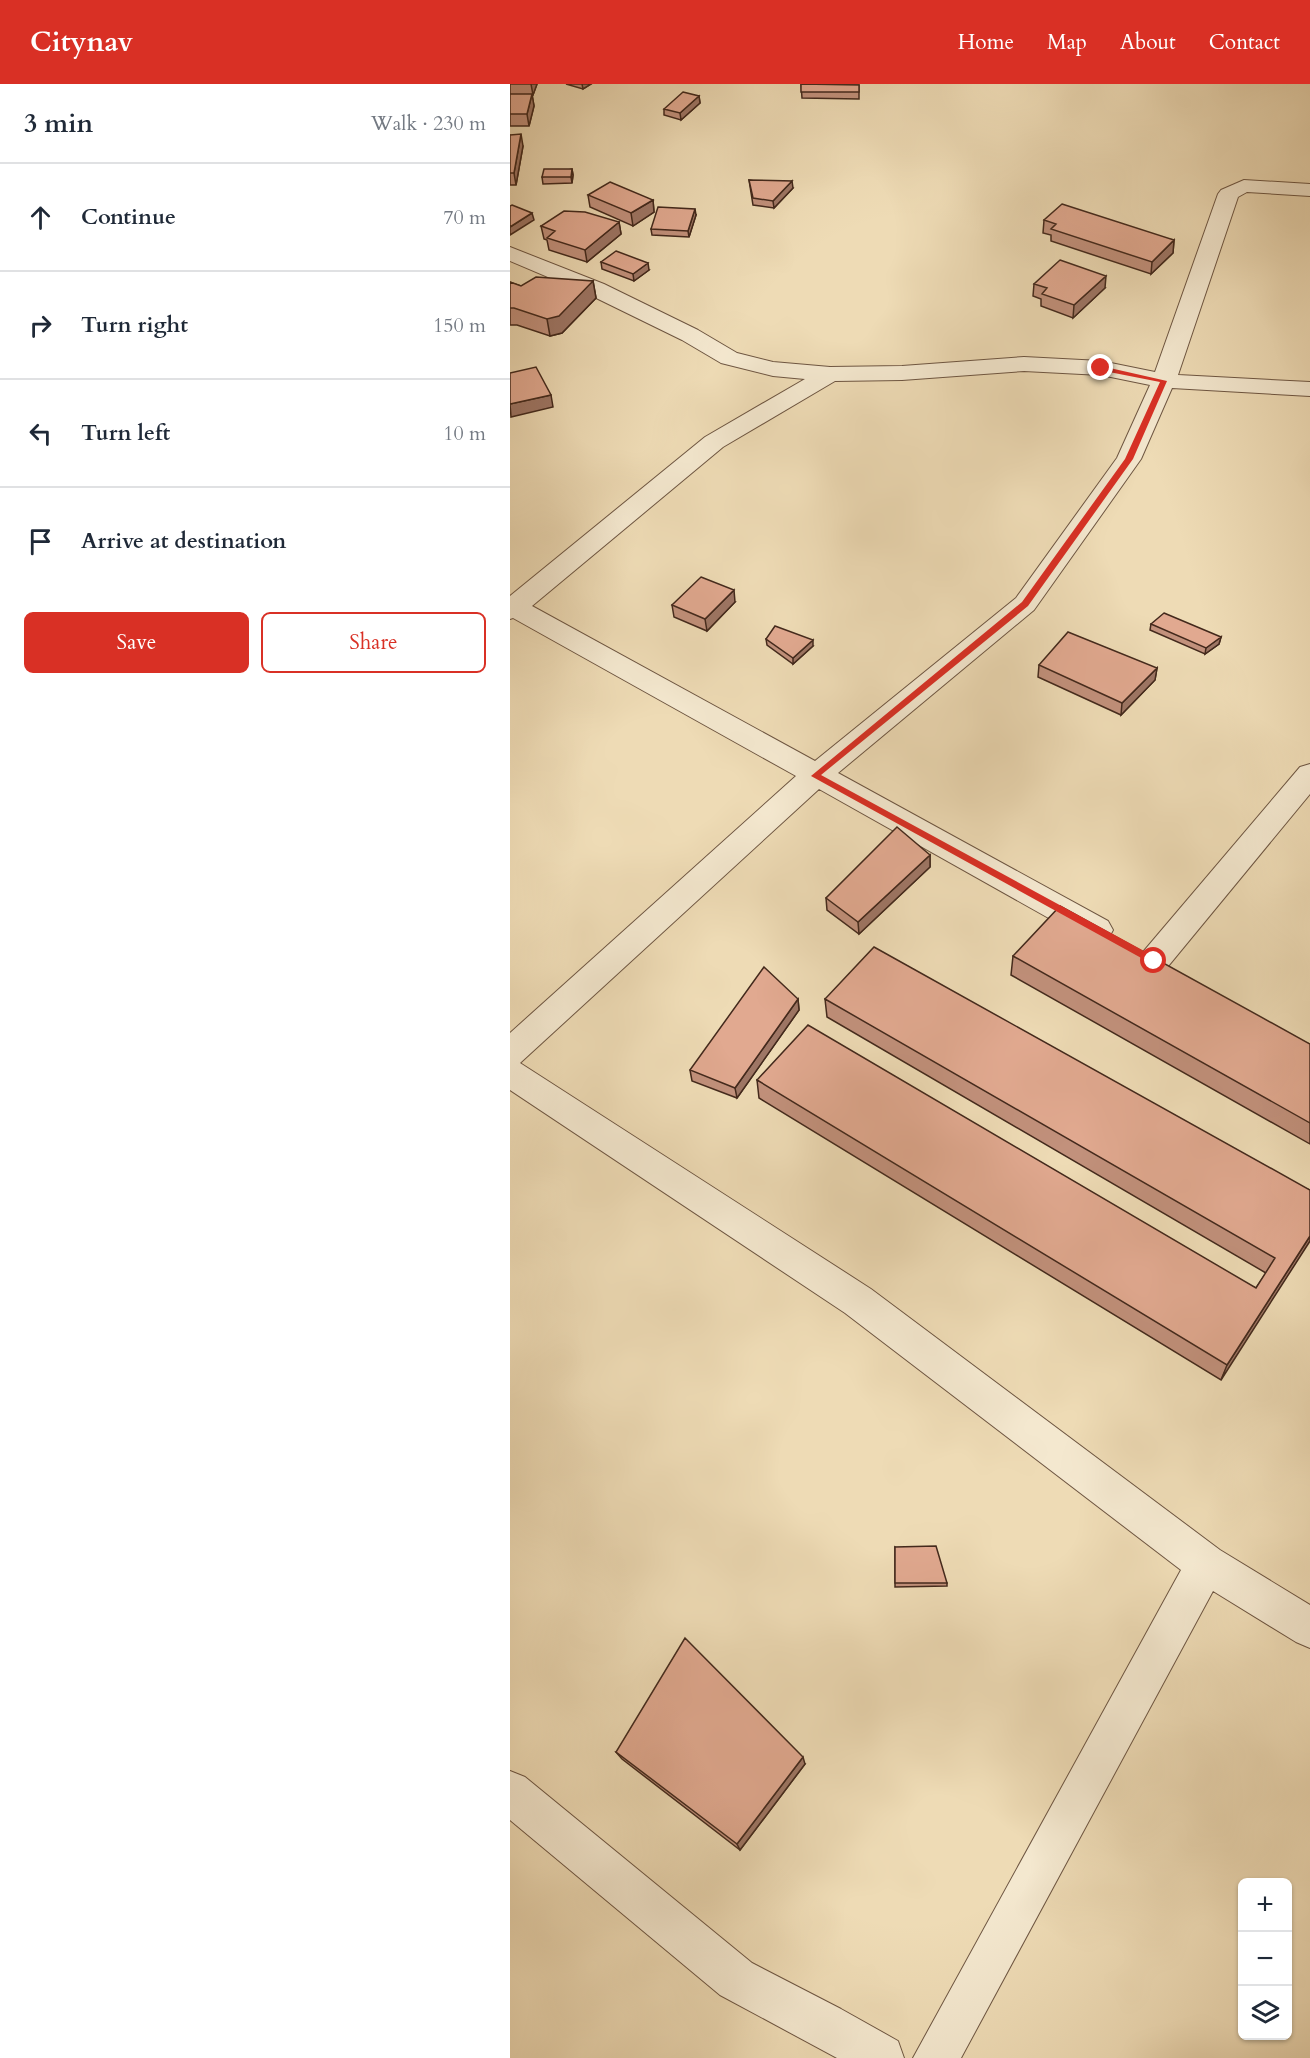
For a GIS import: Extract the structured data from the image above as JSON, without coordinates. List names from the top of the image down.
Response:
{
  "page": {
    "header": "Citynav",
    "nav": [
      "Home",
      "Map",
      "About",
      "Contact"
    ],
    "heading": ["3 min", "Walk · 230 m"],
    "list": [
      ["Continue", "70 m"],
      ["Turn right", "150 m"],
      ["Turn left", "10 m"],
      "Arrive at destination"
    ],
    "buttons": ["Save", "Share"],
    "map_buttons": ["+", "−"]
  }
}
